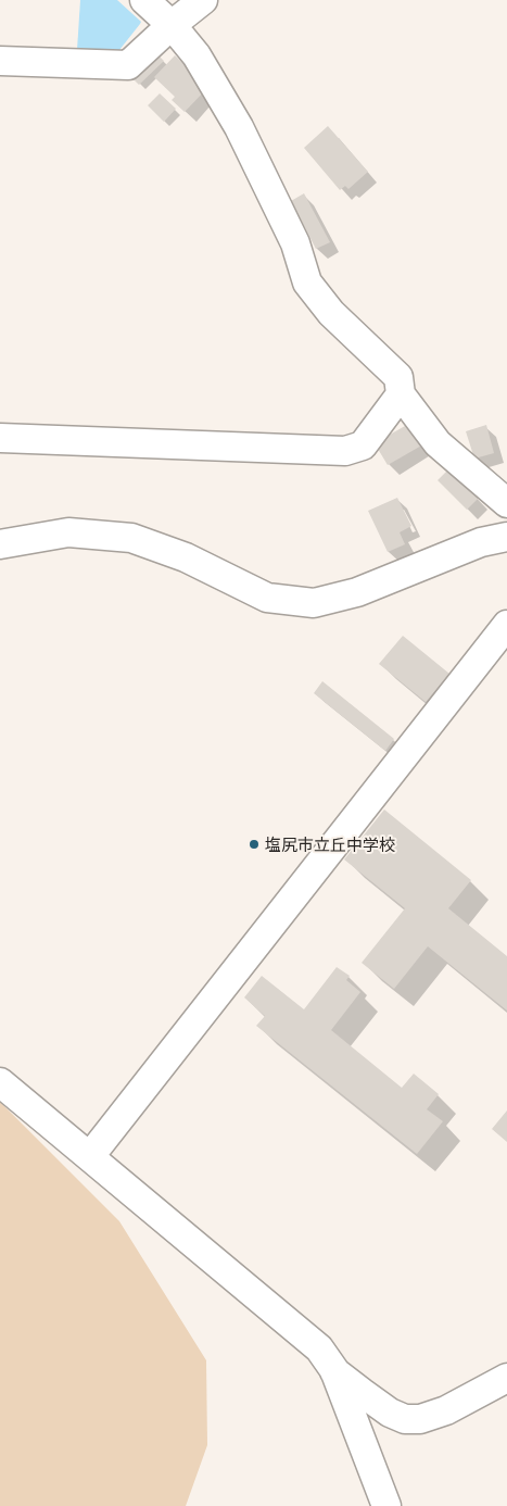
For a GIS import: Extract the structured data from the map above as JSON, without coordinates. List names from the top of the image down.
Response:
{
  "places": ["塩尻市立丘中学校"]
}
